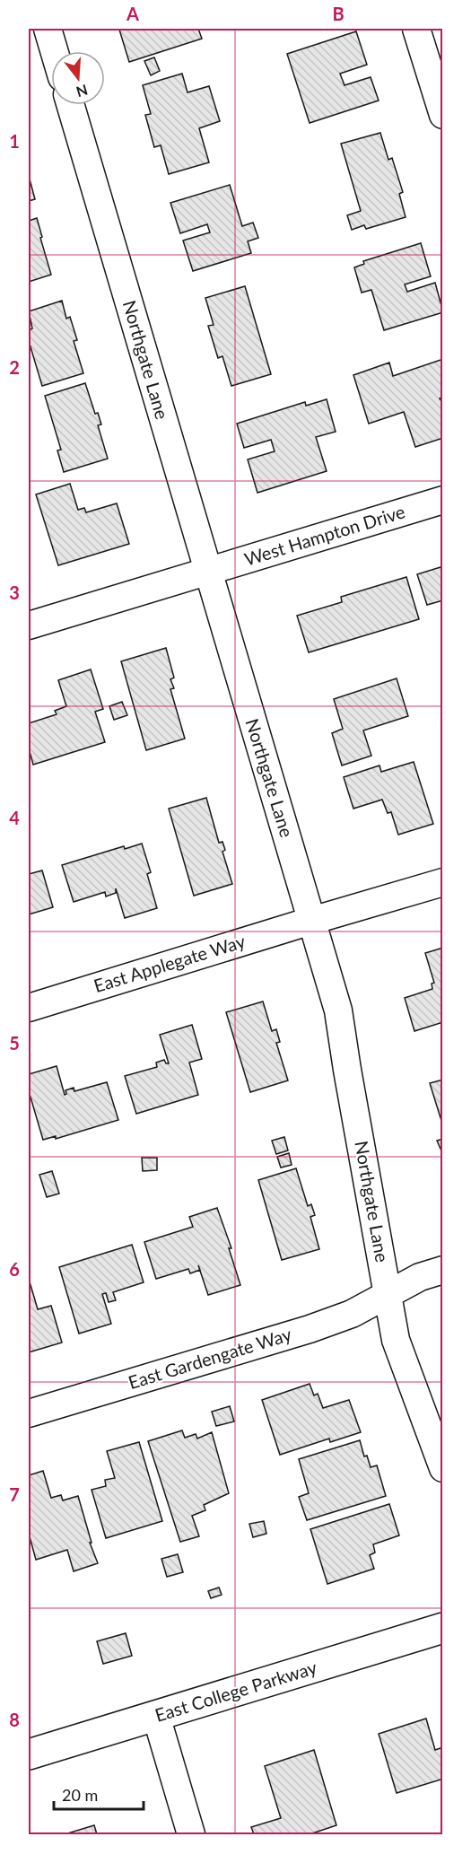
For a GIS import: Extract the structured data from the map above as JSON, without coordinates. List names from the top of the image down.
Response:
{
  "streets": {
    "main road": ["East College Parkway"],
    "street": [
      "Northgate Lane",
      "West Hampton Drive",
      "East Applegate Way",
      "East Gardengate Way"
    ]
  },
  "crossings": [
    ["Northgate Lane", "West Hampton Drive"],
    ["Northgate Lane", "East Applegate Way"],
    ["Northgate Lane", "East Gardengate Way"]
  ],
  "scale_bar": "20 m",
  "north": "bottom",
  "grid": {
    "columns": ["A", "B"],
    "rows": [
      "1",
      "2",
      "3",
      "4",
      "5",
      "6",
      "7",
      "8"
    ]
  }
}
